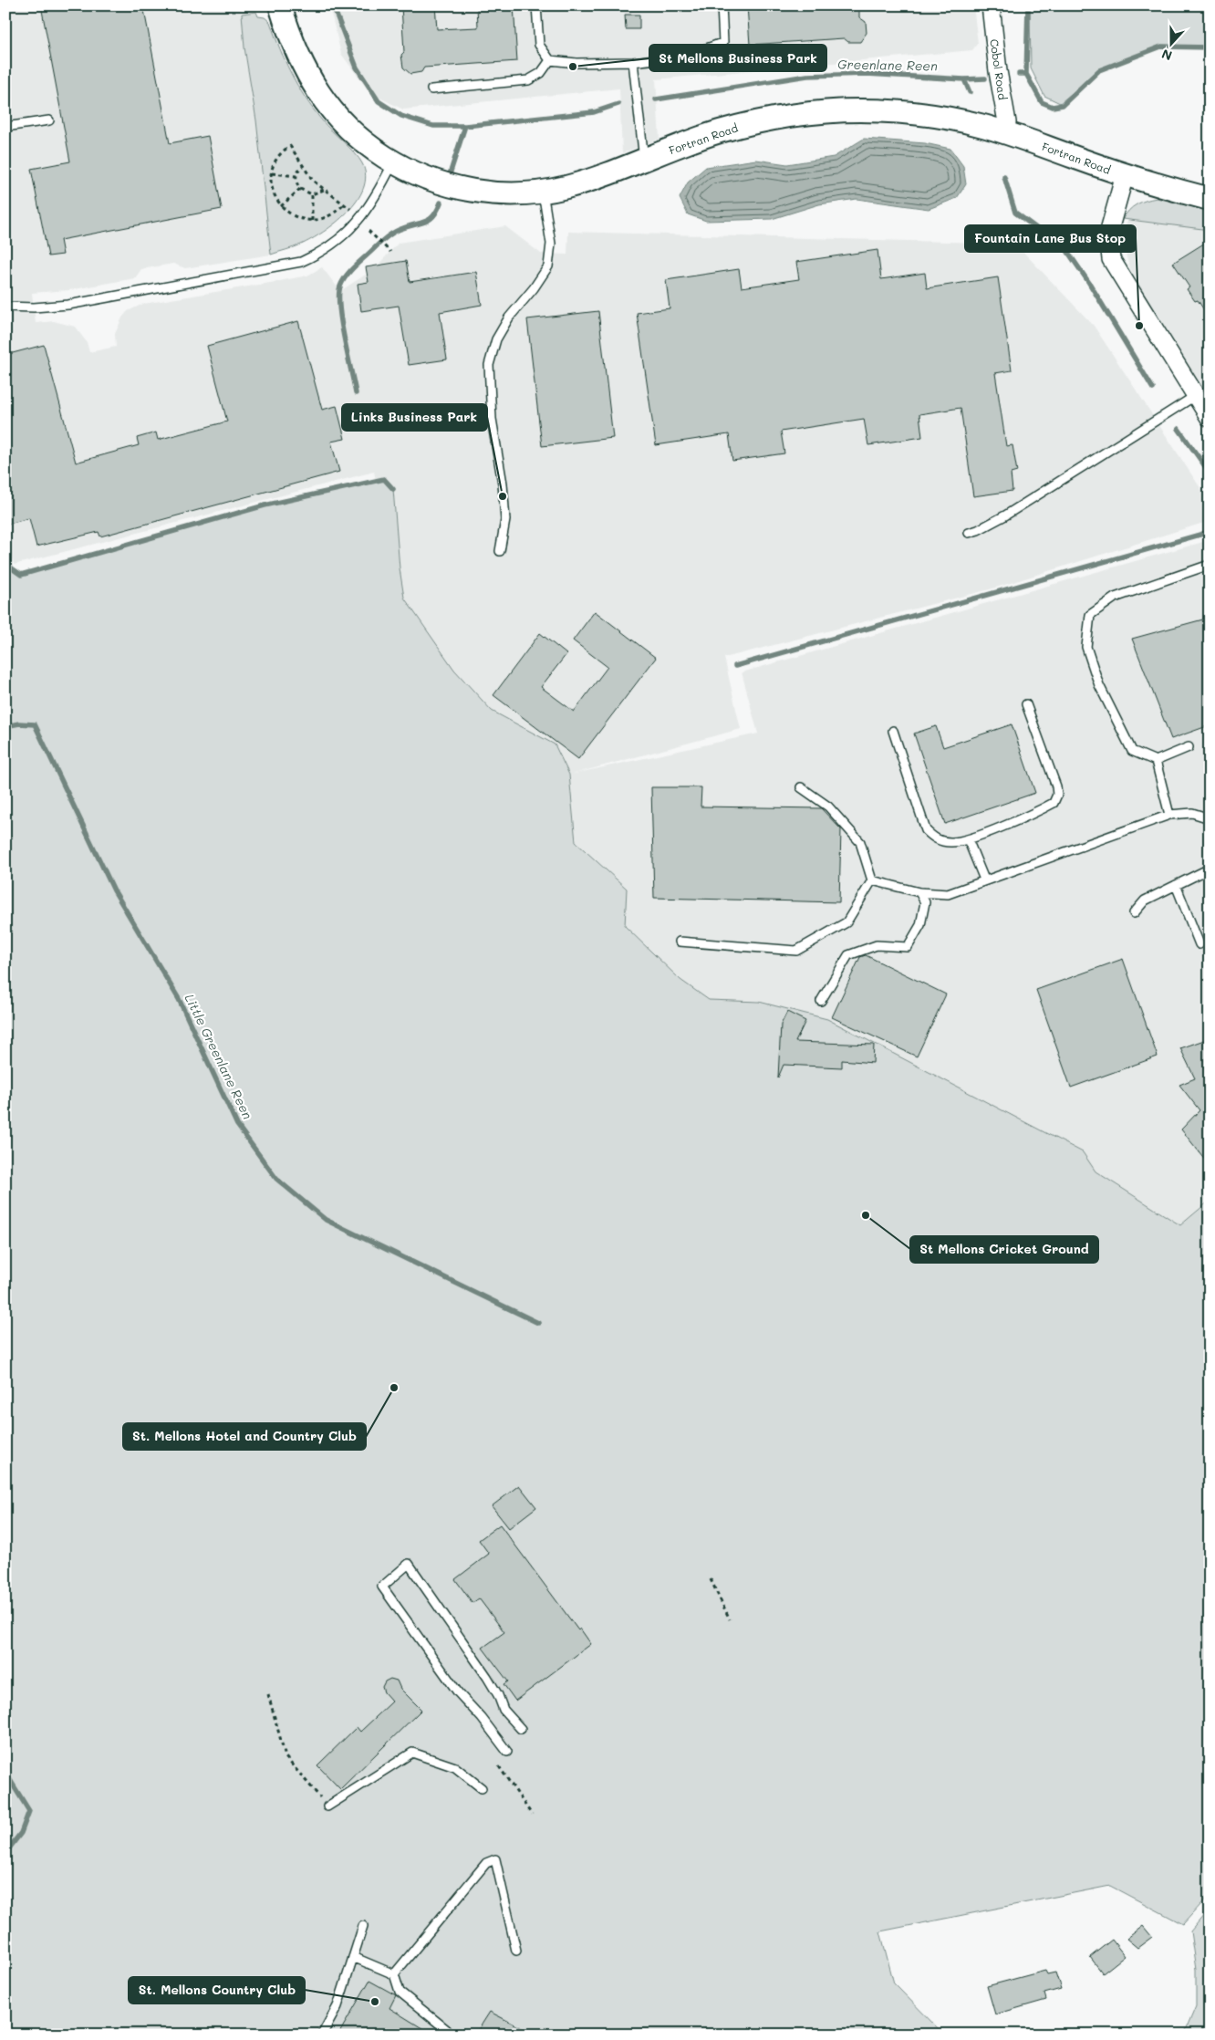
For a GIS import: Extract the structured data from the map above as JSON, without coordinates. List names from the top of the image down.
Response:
{
  "streets": {
    "street": ["Cobol Road", "Fortran Road"]
  },
  "crossings": [
    ["Cobol Road", "Fortran Road"]
  ],
  "water": ["Greenlane Reen", "Little Greenlane Reen"],
  "places": [
    "St Mellons Business Park",
    "Fountain Lane Bus Stop",
    "Links Business Park",
    "St Mellons Cricket Ground",
    "St. Mellons Hotel and Country Club",
    "St. Mellons Country Club"
  ],
  "north": "bottom"
}
